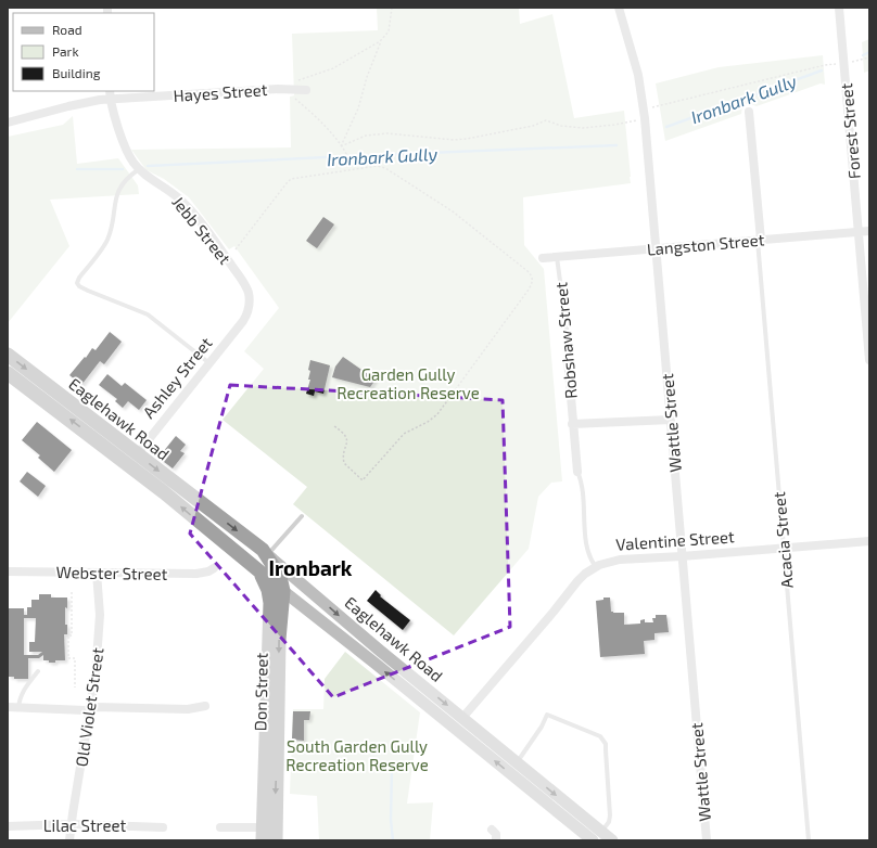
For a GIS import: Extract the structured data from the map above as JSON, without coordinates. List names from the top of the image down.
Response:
{
  "streets": {
    "highway": ["Eaglehawk Road", "Don Street"],
    "main road": ["Valentine Street"],
    "street": [
      "Hayes Street",
      "Forest Street",
      "Jebb Street",
      "Langston Street",
      "Robshaw Street",
      "Ashley Street",
      "Wattle Street",
      "Acacia Street",
      "Webster Street",
      "Old Violet Street",
      "Lilac Street"
    ]
  },
  "crossings": [
    ["Hayes Street", "Jebb Street"],
    ["Forest Street", "Langston Street"],
    ["Jebb Street", "Ashley Street"],
    ["Langston Street", "Robshaw Street"],
    ["Langston Street", "Wattle Street"],
    ["Langston Street", "Acacia Street"],
    ["Robshaw Street", "Valentine Street"],
    ["Ashley Street", "Eaglehawk Road"],
    ["Eaglehawk Road", "Valentine Street"],
    ["Eaglehawk Road", "Don Street"],
    ["Wattle Street", "Valentine Street"],
    ["Valentine Street", "Acacia Street"],
    ["Webster Street", "Old Violet Street"],
    ["Old Violet Street", "Lilac Street"]
  ],
  "districts": ["Ironbark"],
  "water": ["Ironbark Gully"],
  "parks": ["Garden Gully Recreation Reserve", "South Garden Gully Recreation Reserve"],
  "legend": ["Road", "Park", "Building"]
}
